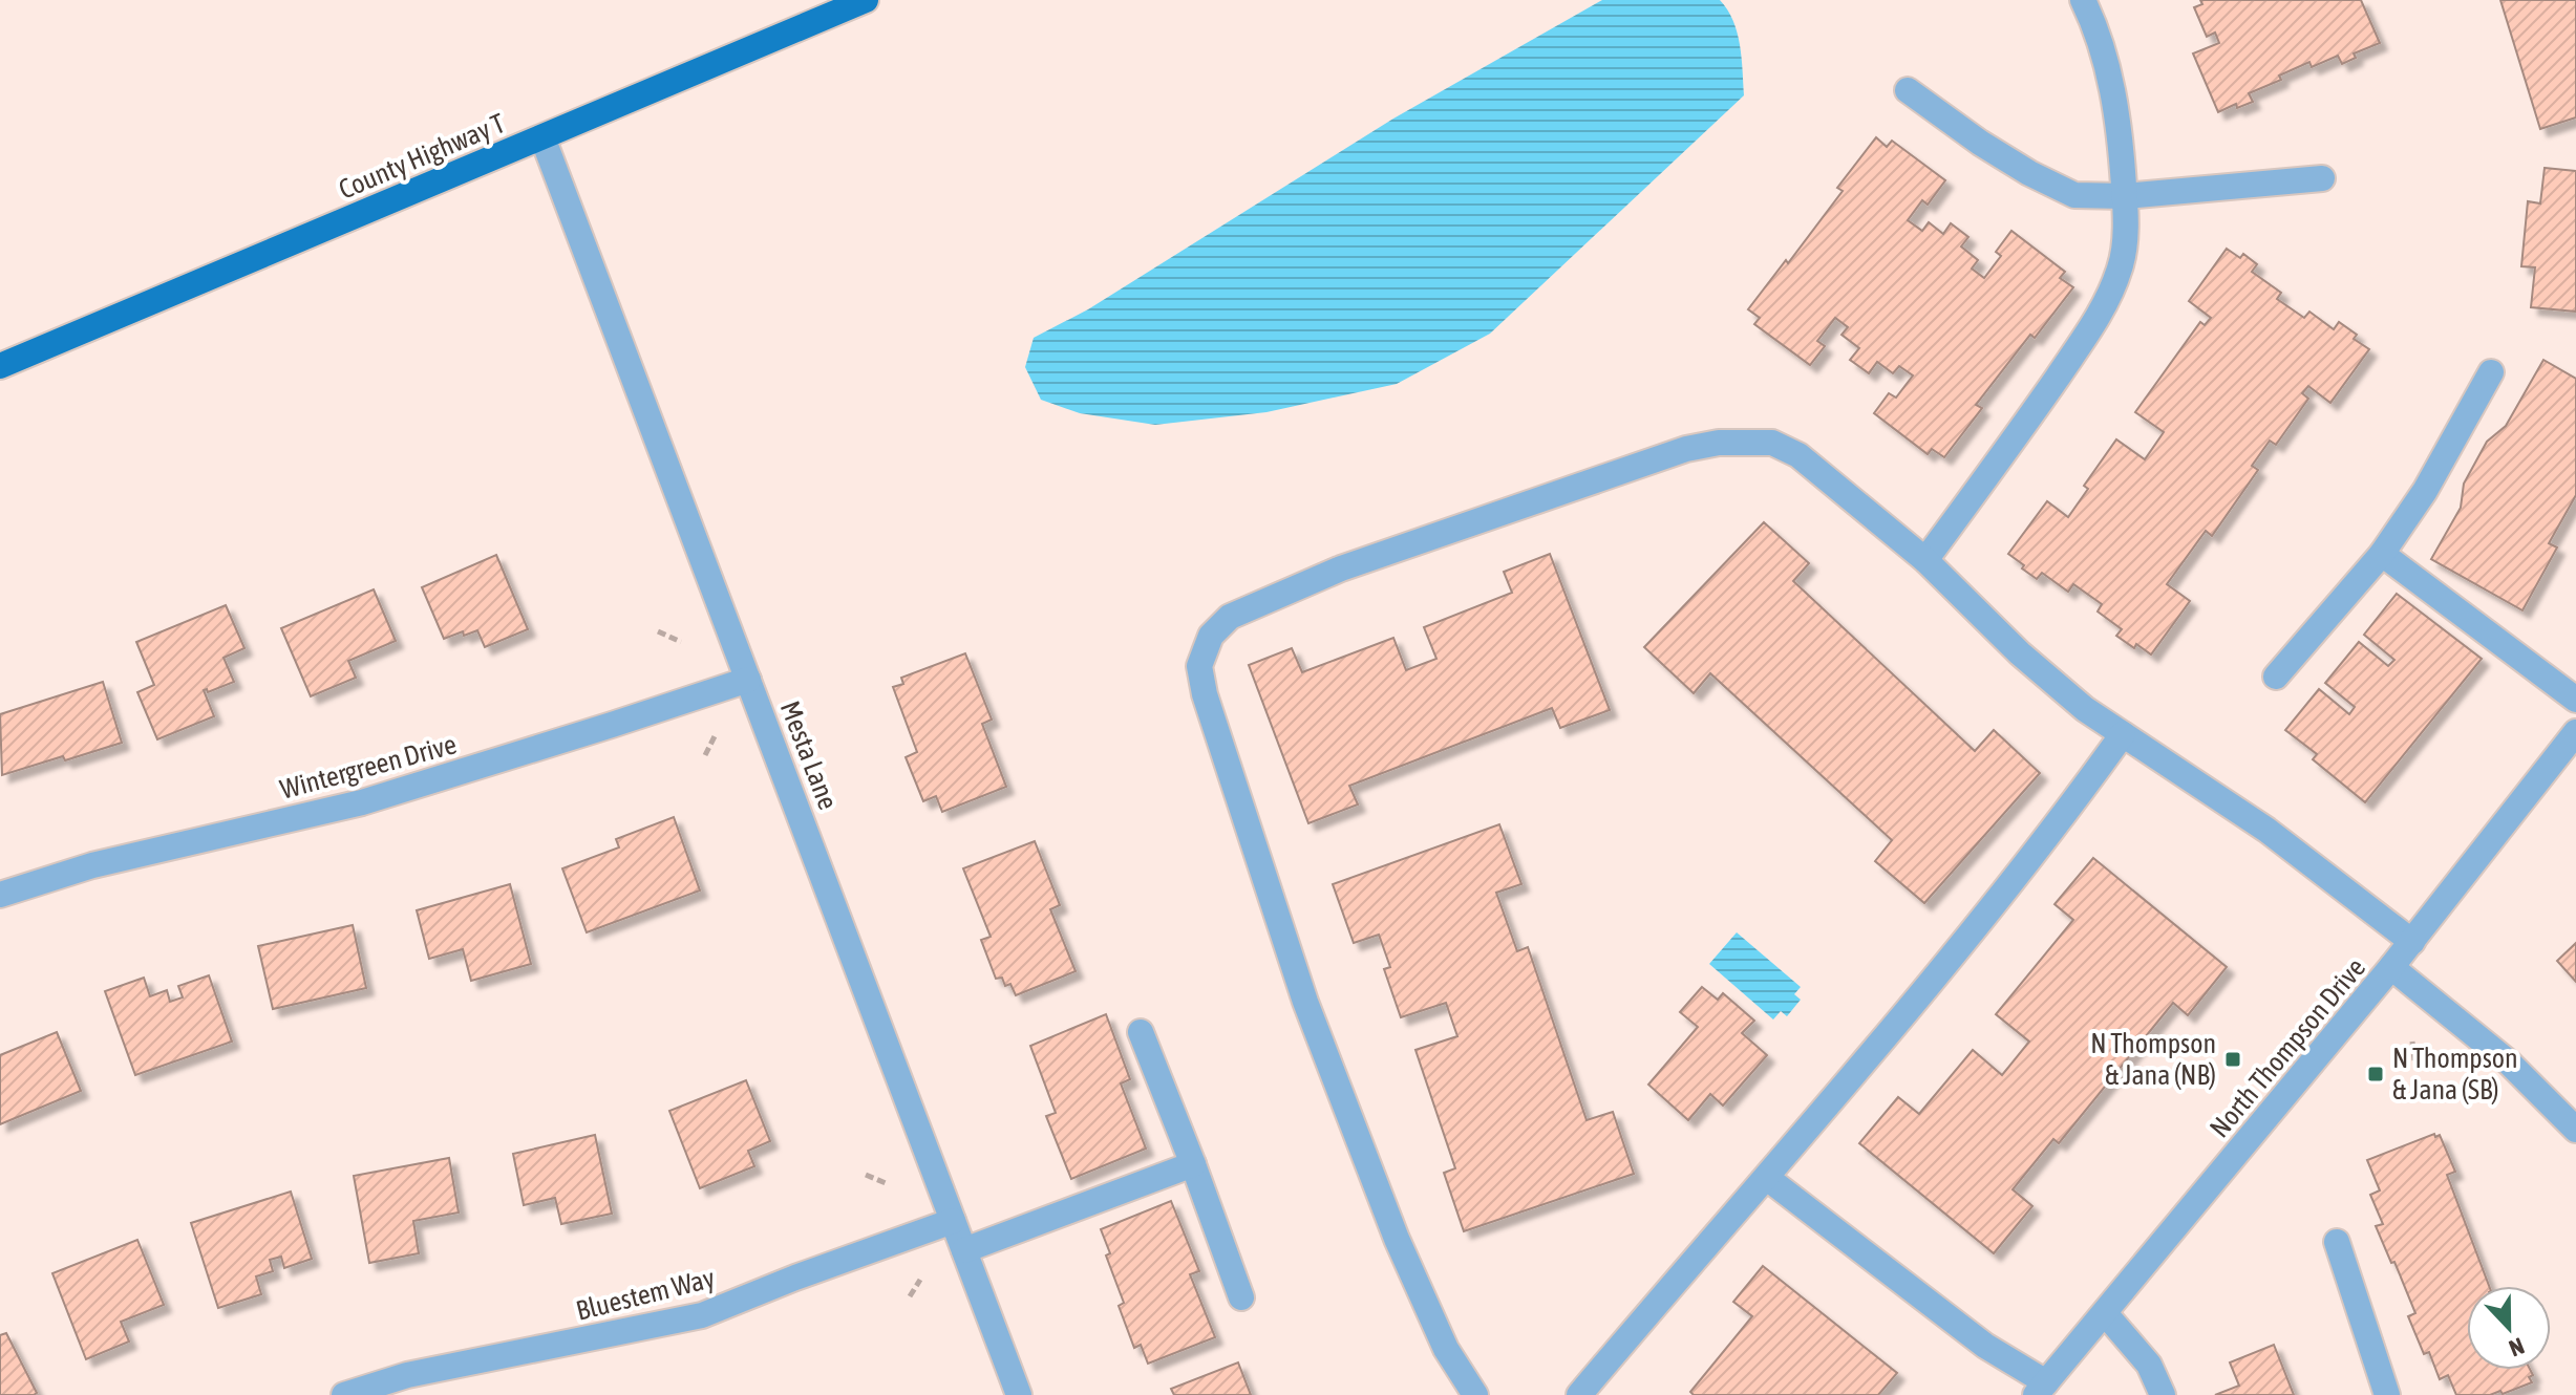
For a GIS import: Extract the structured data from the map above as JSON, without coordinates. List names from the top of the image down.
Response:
{
  "streets": {
    "main road": ["County Highway T"],
    "street": [
      "Mesta Lane",
      "Wintergreen Drive",
      "North Thompson Drive",
      "Bluestem Way"
    ]
  },
  "crossings": [
    ["County Highway T", "Mesta Lane"],
    ["Mesta Lane", "Wintergreen Drive"],
    ["Mesta Lane", "Bluestem Way"]
  ],
  "places": {
    "transit": ["N Thompson & Jana (NB)", "N Thompson & Jana (SB)"]
  },
  "north": "bottom"
}
